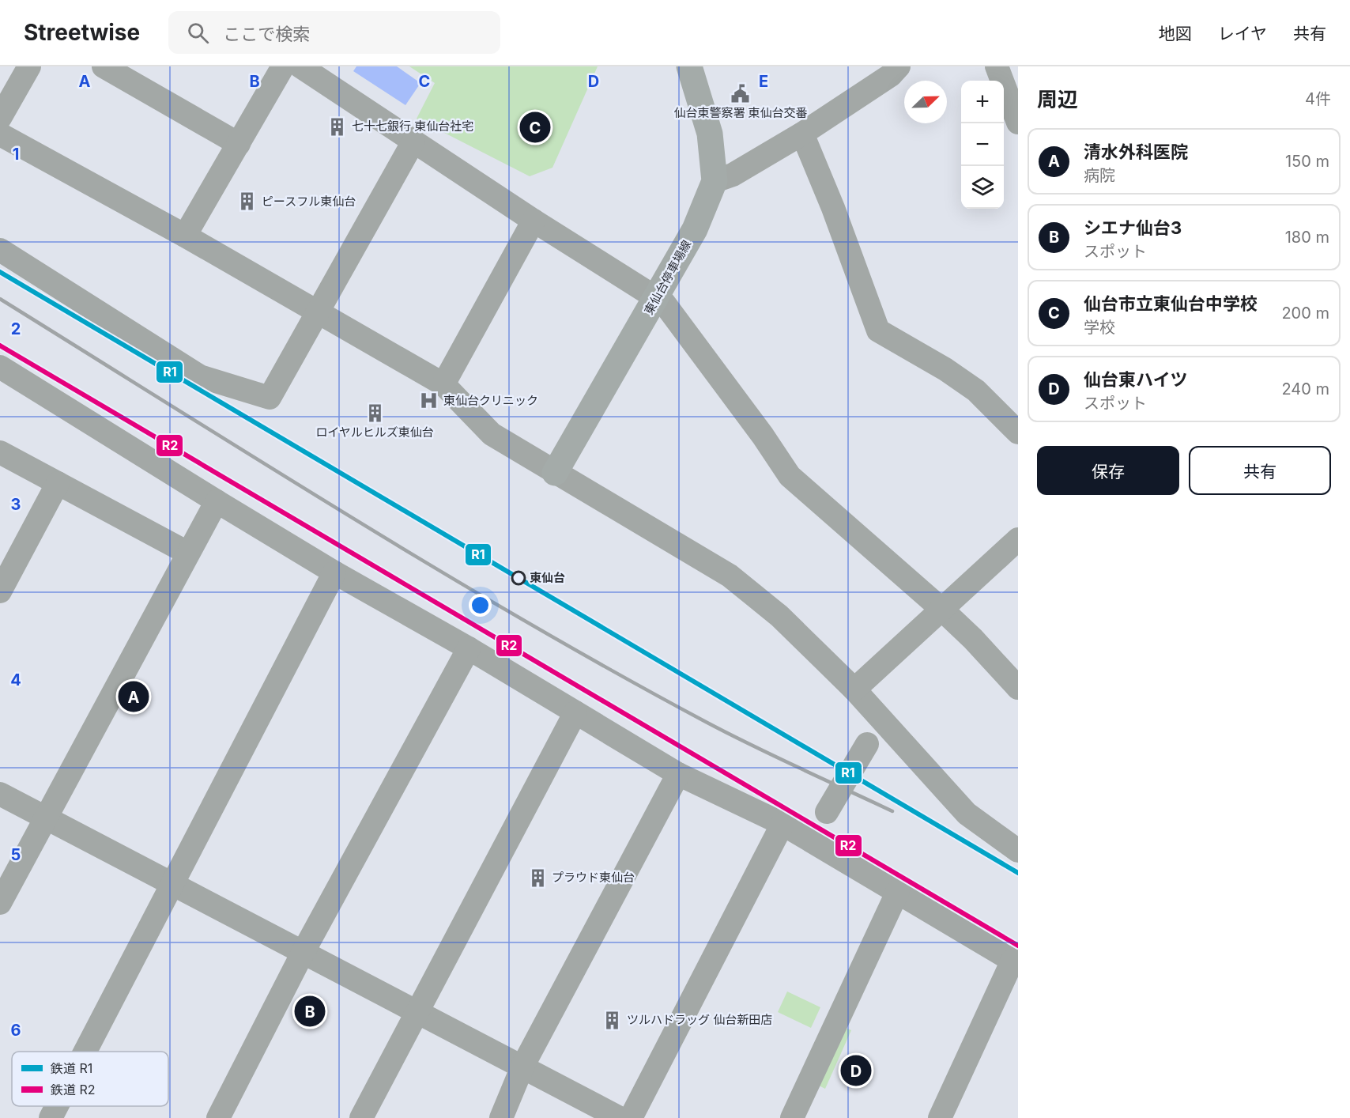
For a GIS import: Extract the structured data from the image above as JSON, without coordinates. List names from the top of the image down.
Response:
{
  "streets": {
    "main road": ["東仙台停車場線"]
  },
  "places": {
    "public building": ["仙台東警察署 東仙台交番"],
    "building": [
      "七十七銀行 東仙台社宅",
      "ピースフル東仙台",
      "ロイヤルヒルズ東仙台",
      "プラウド東仙台",
      "ツルハドラッグ 仙台新田店"
    ],
    "hospital": ["東仙台クリニック"],
    "other": ["東仙台"]
  },
  "lines": ["rail line R1", "rail line R2"],
  "legend": ["鉄道 R1", "鉄道 R2"],
  "north": "top right",
  "page": {
    "header": "Streetwise",
    "search": "ここで検索",
    "nav": ["地図", "レイヤ", "共有"],
    "heading": ["周辺", "4件"],
    "map_buttons": ["+", "−"],
    "pins": [
      "C",
      "A",
      "B",
      "D"
    ],
    "list": [
      {
        "mark": "A",
        "name": "清水外科医院",
        "note": "病院",
        "value": "150 m"
      },
      {
        "mark": "B",
        "name": "シエナ仙台3",
        "note": "スポット",
        "value": "180 m"
      },
      {
        "mark": "C",
        "name": "仙台市立東仙台中学校",
        "note": "学校",
        "value": "200 m"
      },
      {
        "mark": "D",
        "name": "仙台東ハイツ",
        "note": "スポット",
        "value": "240 m"
      }
    ],
    "buttons": ["保存", "共有"]
  },
  "grid": {
    "columns": [
      "A",
      "B",
      "C",
      "D",
      "E"
    ],
    "rows": [
      "1",
      "2",
      "3",
      "4",
      "5",
      "6"
    ]
  }
}
